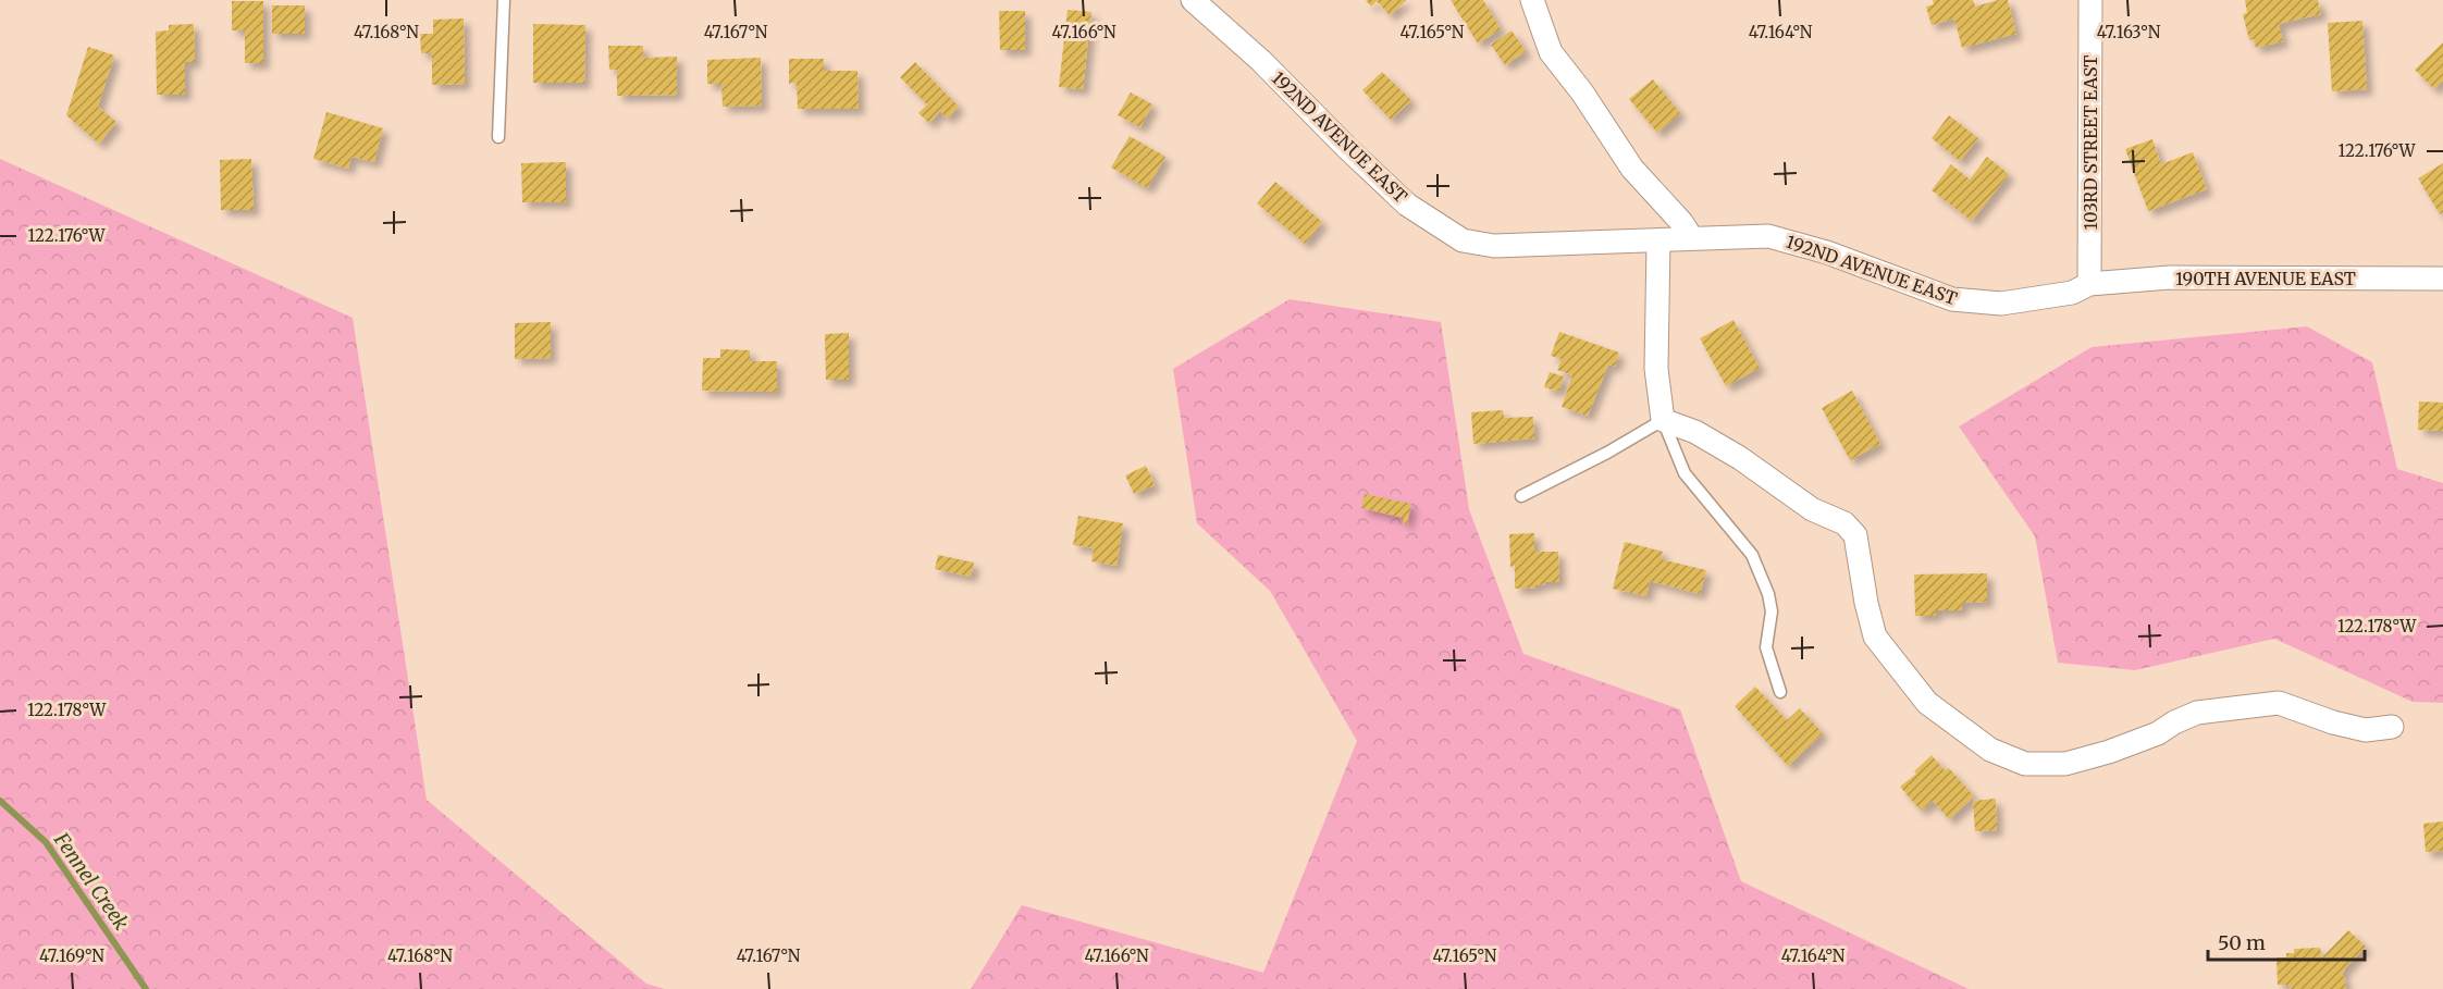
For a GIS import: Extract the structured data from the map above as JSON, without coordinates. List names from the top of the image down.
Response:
{
  "streets": {
    "street": ["192ND AVENUE EAST", "103RD STREET EAST", "190TH AVENUE EAST"]
  },
  "crossings": [
    ["192ND AVENUE EAST", "103RD STREET EAST"],
    ["192ND AVENUE EAST", "190TH AVENUE EAST"],
    ["103RD STREET EAST", "190TH AVENUE EAST"]
  ],
  "water": ["Fennel Creek"],
  "scale_bar": "50 m",
  "coordinates": [
    "47.168°N",
    "47.167°N",
    "47.166°N",
    "47.165°N",
    "47.164°N",
    "47.163°N",
    "122.176°W",
    "122.178°W",
    "47.169°N"
  ]
}
